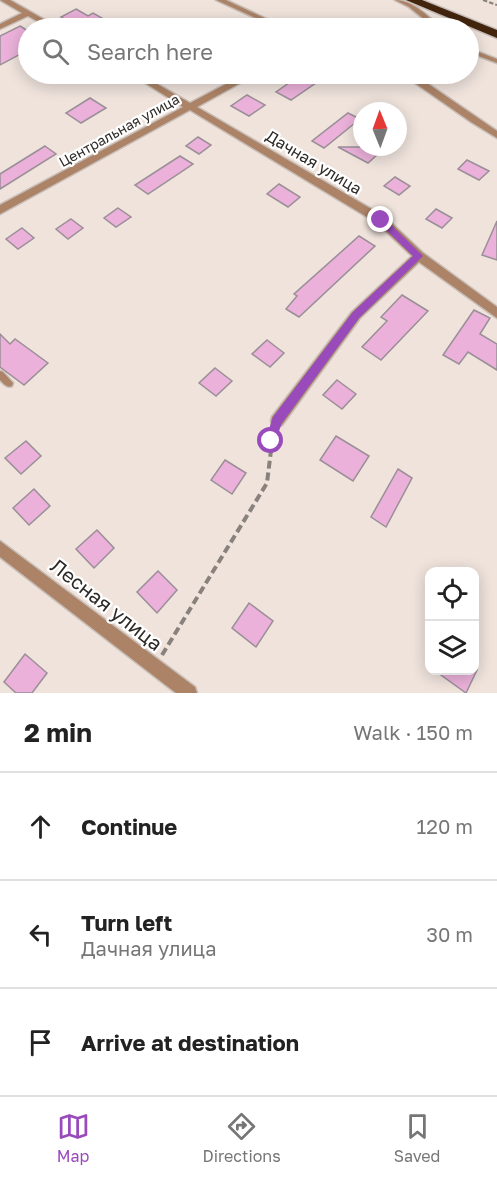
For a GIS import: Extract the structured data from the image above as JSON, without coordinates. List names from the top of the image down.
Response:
{
  "streets": {
    "street": ["Центральная улица", "Дачная улица", "Лесная улица"]
  },
  "crossings": [
    ["Центральная улица", "Дачная улица"]
  ],
  "north": "top",
  "page": {
    "search": "Search here",
    "heading": ["2 min", "Walk · 150 m"],
    "list": [
      ["Continue", "120 m"],
      ["Turn left", "Дачная улица", "30 m"],
      "Arrive at destination"
    ],
    "nav": ["Map", "Directions", "Saved"]
  }
}
